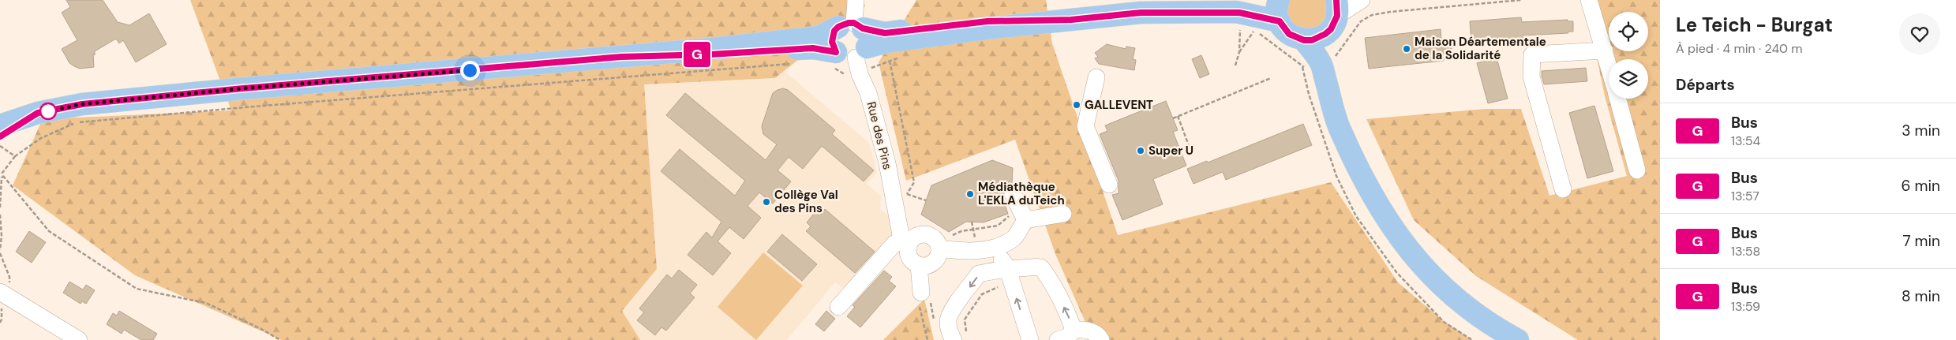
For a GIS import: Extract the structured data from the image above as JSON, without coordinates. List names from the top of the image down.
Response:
{
  "streets": {
    "street": ["Rue des Pins"]
  },
  "places": [
    "Maison Déartementale de la Solidarité",
    "GALLEVENT",
    "Super U",
    "Médiathèque L'EKLA duTeich",
    "Collège Val des Pins"
  ],
  "lines": ["bus line G"],
  "page": {
    "on_map": "G",
    "heading": [
      ["Le Teich - Burgat", "À pied · 4 min · 240 m"],
      "Départs"
    ],
    "list": [
      {
        "mark": "G",
        "name": "Bus",
        "note": "13:54",
        "value": "3 min"
      },
      {
        "mark": "G",
        "name": "Bus",
        "note": "13:57",
        "value": "6 min"
      },
      {
        "mark": "G",
        "name": "Bus",
        "note": "13:58",
        "value": "7 min"
      },
      {
        "mark": "G",
        "name": "Bus",
        "note": "13:59",
        "value": "8 min"
      }
    ]
  }
}
